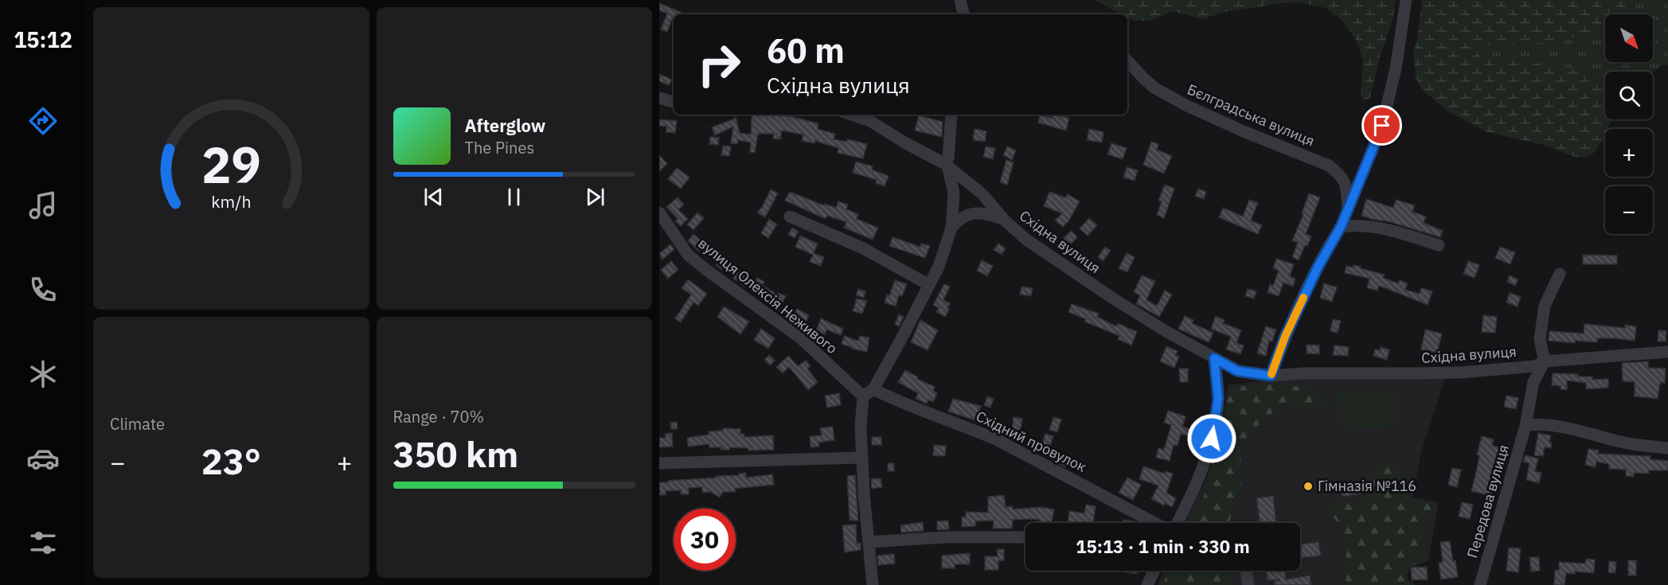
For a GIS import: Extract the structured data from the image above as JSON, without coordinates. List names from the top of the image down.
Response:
{
  "streets": {
    "street": [
      "Бєлградська вулиця",
      "Східна вулиця",
      "вулиця Олексія Неживого",
      "Східний провулок",
      "Передова вулиця"
    ]
  },
  "crossings": [
    ["Східна вулиця", "Східний провулок"],
    ["Східна вулиця", "Передова вулиця"],
    ["вулиця Олексія Неживого", "Східний провулок"]
  ],
  "places": ["Гімназія №116"],
  "north": "bottom right",
  "page": {
    "tabs": "15:12",
    "map_buttons": ["+", "−"],
    "turn": ["60 m", "Східна вулиця"],
    "song": ["Afterglow", "The Pines"],
    "tile": [
      "Climate",
      ["Range · 70%", "350 km"]
    ],
    "heat": ["−", "23°", "+"],
    "limit": "30",
    "trip": "15:13 · 1 min · 330 m",
    "gauge": ["29", "km/h"]
  }
}
